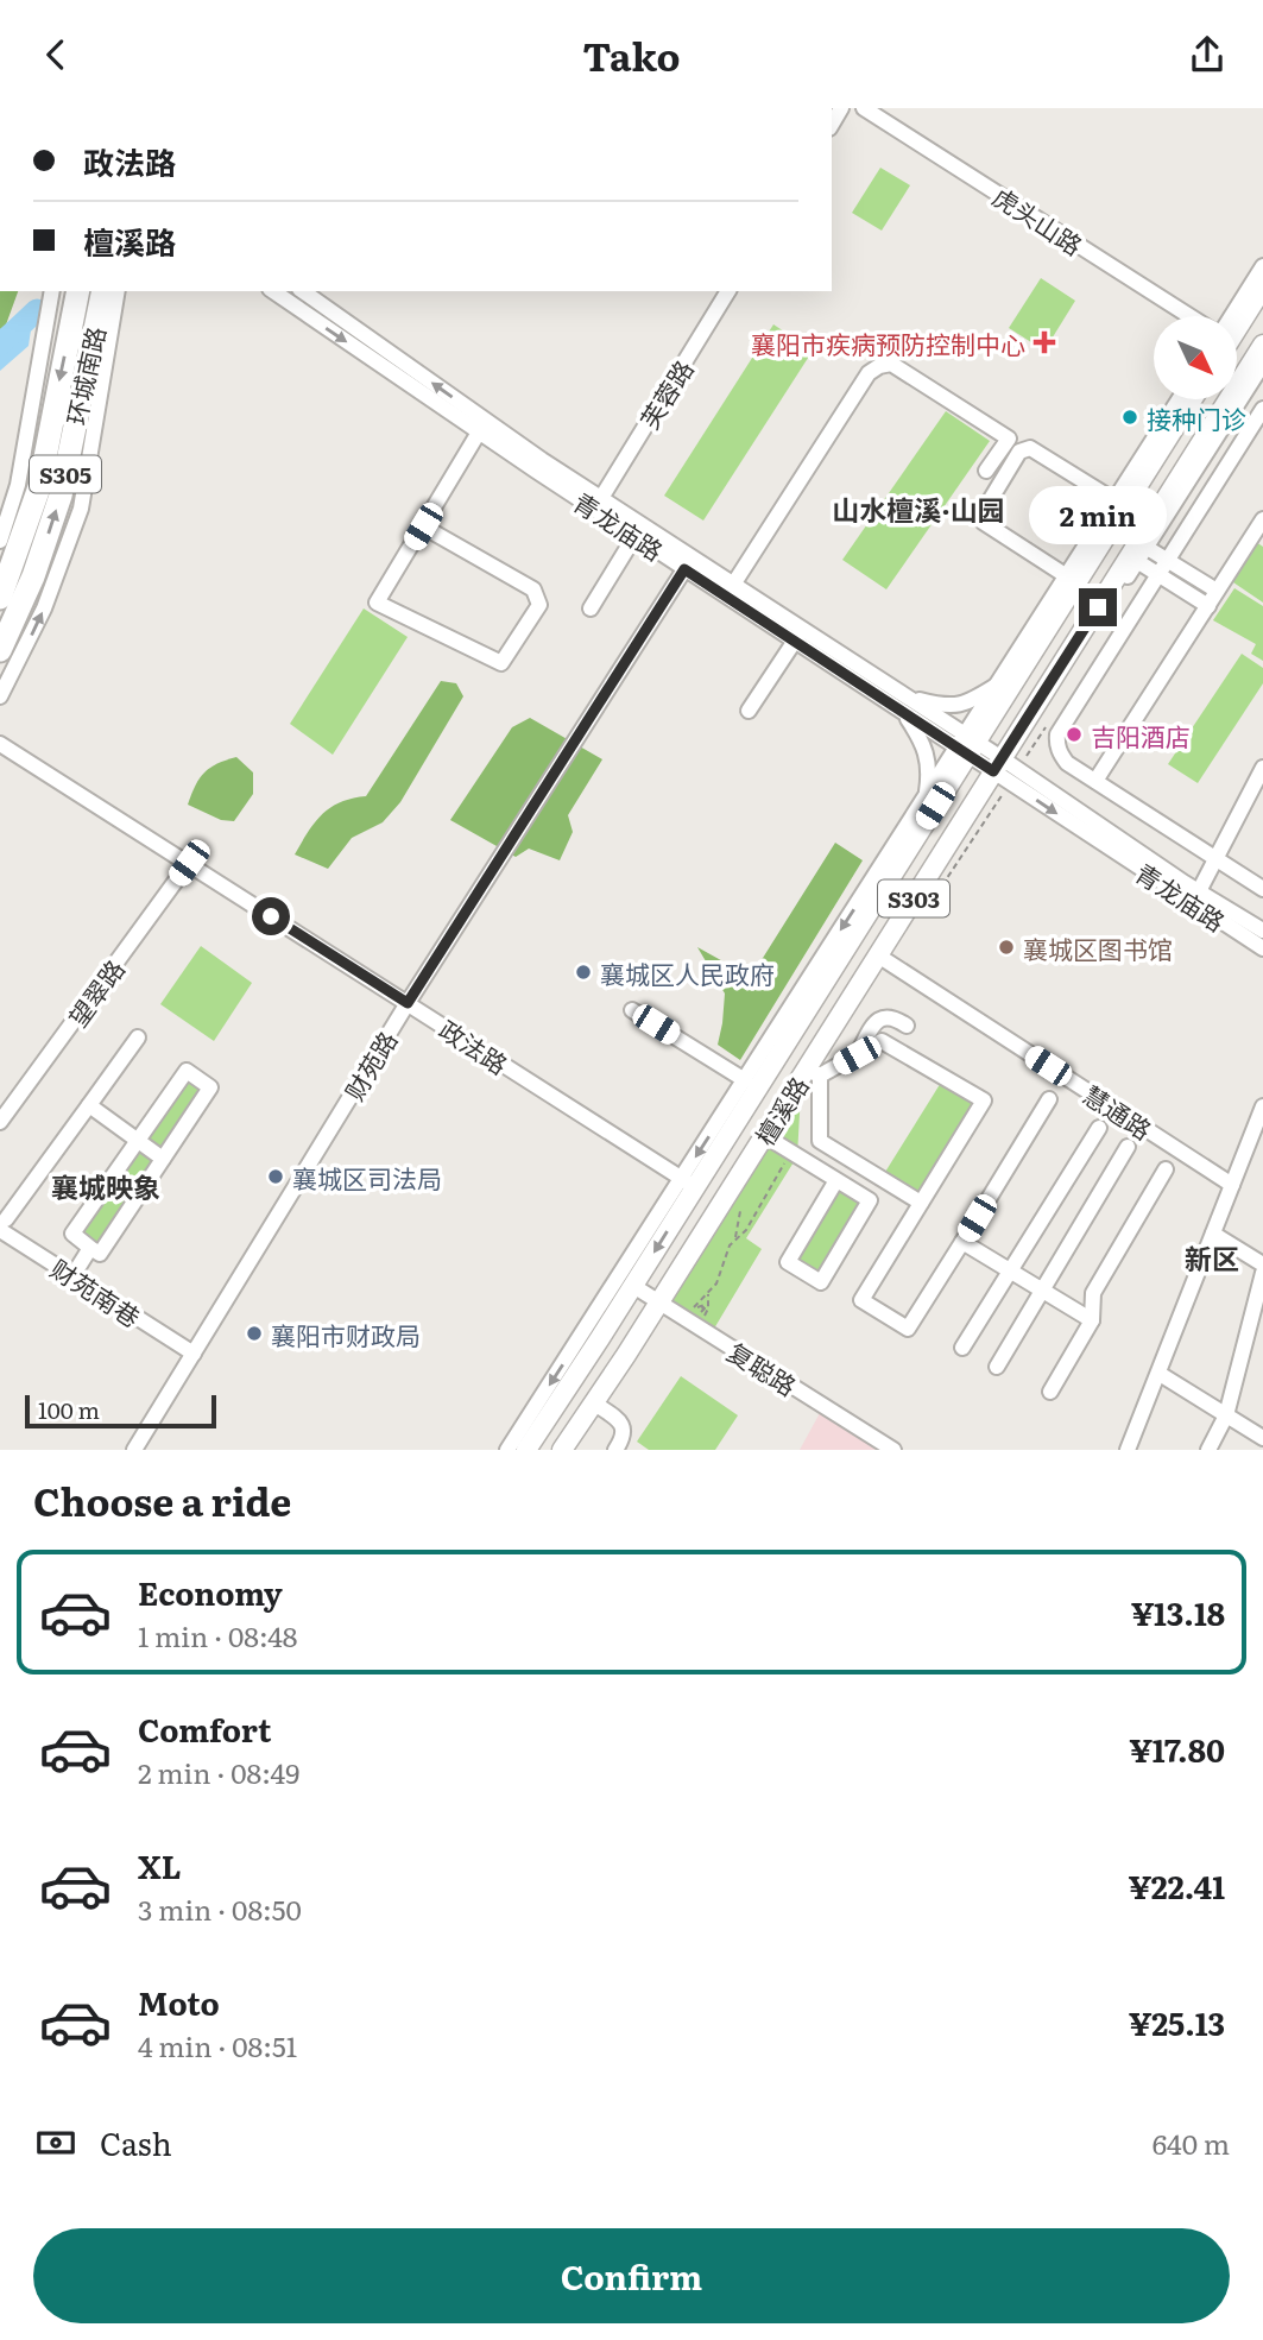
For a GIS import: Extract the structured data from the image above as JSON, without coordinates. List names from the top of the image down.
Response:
{
  "streets": {
    "highway": ["环城南路", "S305"],
    "main road": ["S303", "檀溪路"],
    "street": [
      "虎头山路",
      "芙蓉路",
      "青龙庙路",
      "望翠路",
      "政法路",
      "财苑路",
      "慧通路",
      "财苑南巷",
      "复聪路"
    ]
  },
  "crossings": [
    ["虎头山路", "檀溪路"],
    ["芙蓉路", "青龙庙路"],
    ["青龙庙路", "财苑路"],
    ["青龙庙路", "檀溪路"],
    ["望翠路", "政法路"],
    ["政法路", "财苑路"],
    ["政法路", "檀溪路"],
    ["财苑路", "财苑南巷"],
    ["檀溪路", "慧通路"],
    ["檀溪路", "复聪路"]
  ],
  "districts": ["山水檀溪·山园", "襄城映象", "新区"],
  "places": {
    "health": ["襄阳市疾病预防控制中心"],
    "other": [
      "接种门诊",
      "吉阳酒店",
      "襄城区图书馆",
      "襄城区人民政府",
      "襄城区司法局",
      "襄阳市财政局"
    ]
  },
  "scale_bar": "100 m",
  "north": "bottom right",
  "page": {
    "header": "Tako",
    "banner": ["政法路", "檀溪路"],
    "bubble": "2 min",
    "scale": "100 m",
    "heading": "Choose a ride",
    "list": [
      {
        "name": "Economy",
        "note": "1 min · 08:48",
        "value": "¥13.18"
      },
      {
        "name": "Comfort",
        "note": "2 min · 08:49",
        "value": "¥17.80"
      },
      {
        "name": "XL",
        "note": "3 min · 08:50",
        "value": "¥22.41"
      },
      {
        "name": "Moto",
        "note": "4 min · 08:51",
        "value": "¥25.13"
      }
    ],
    "pay": ["Cash", "640 m"],
    "buttons": "Confirm"
  }
}
